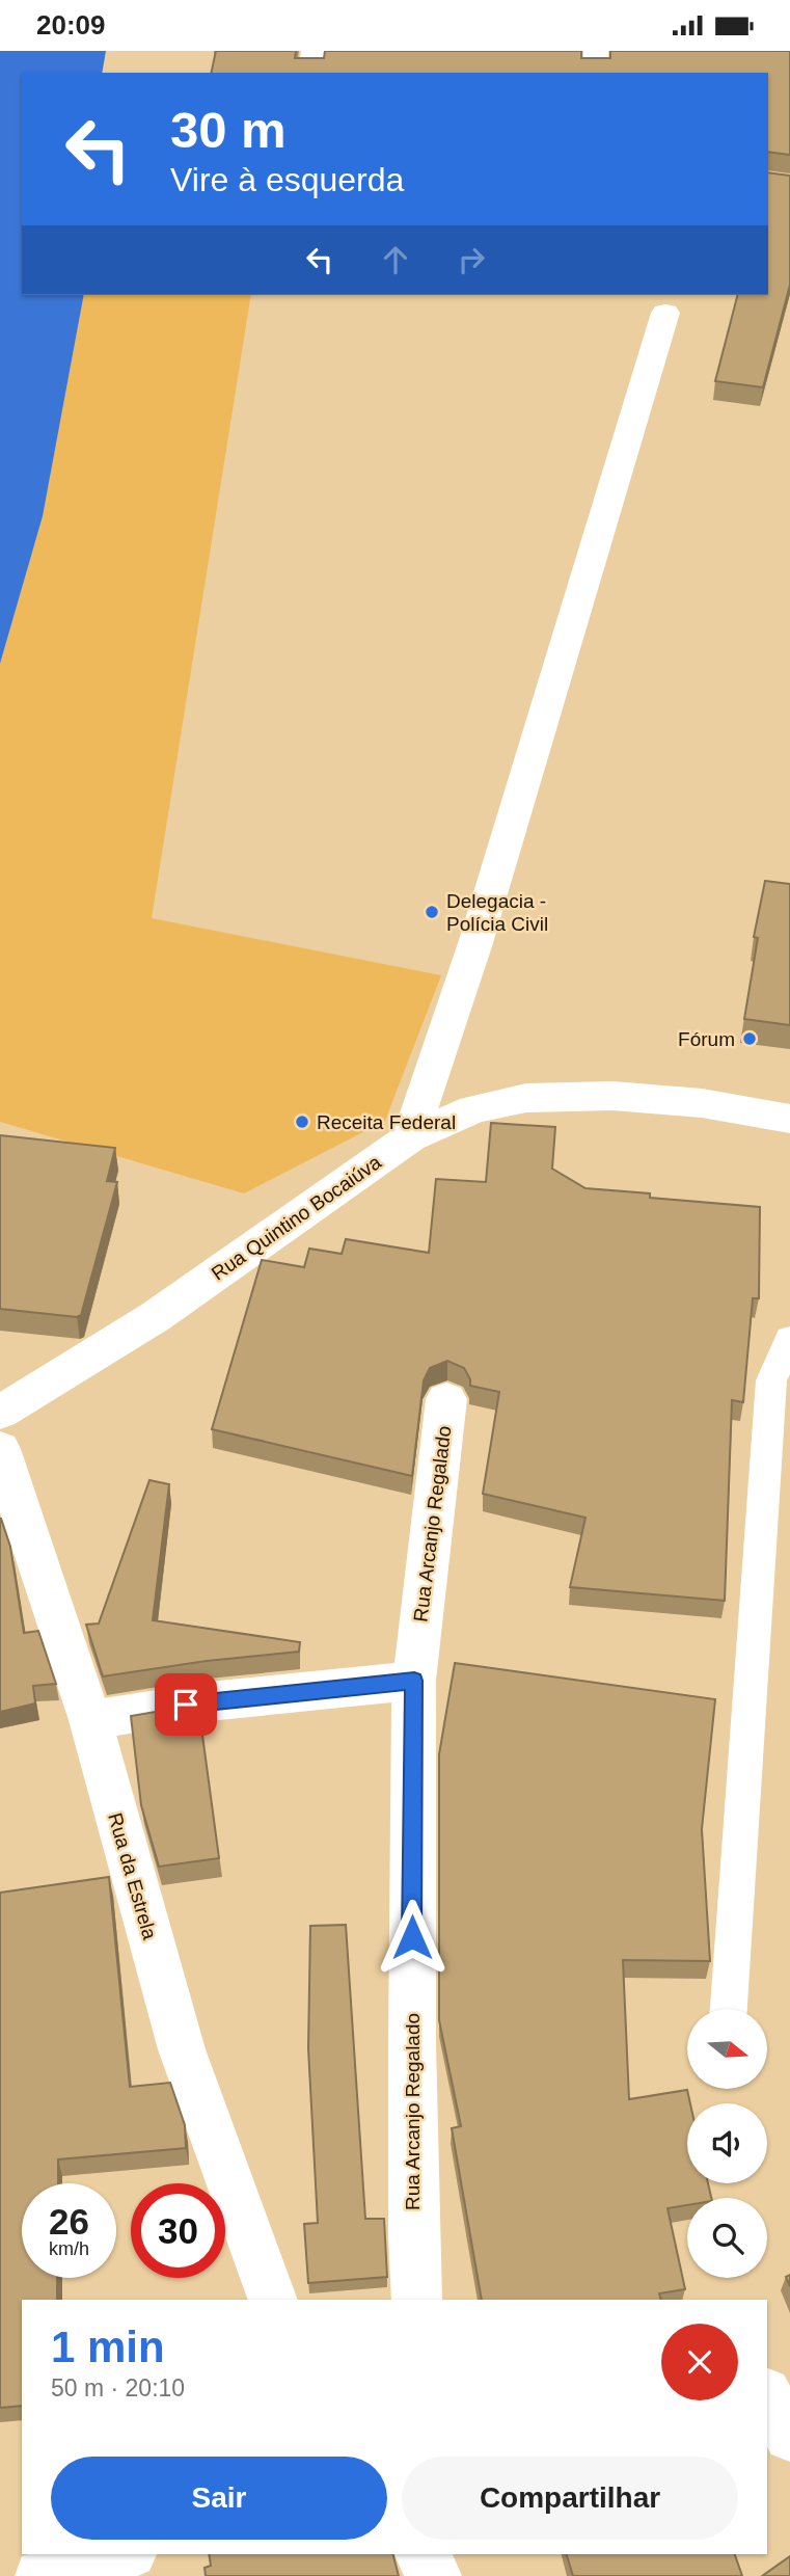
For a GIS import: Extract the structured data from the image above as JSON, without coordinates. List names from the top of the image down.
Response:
{
  "streets": {
    "street": ["Rua Quintino Bocaiúva", "Rua Arcanjo Regalado", "Rua da Estrela"]
  },
  "places": ["Delegacia - Polícia Civil", "Fórum", "Receita Federal"],
  "north": "right",
  "page": {
    "status": "20:09",
    "turn": ["30 m", "Vire à esquerda"],
    "speed": "26 km/h",
    "limit": "30",
    "heading": ["1 min", "50 m · 20:10"],
    "buttons": ["Sair", "Compartilhar"]
  }
}
